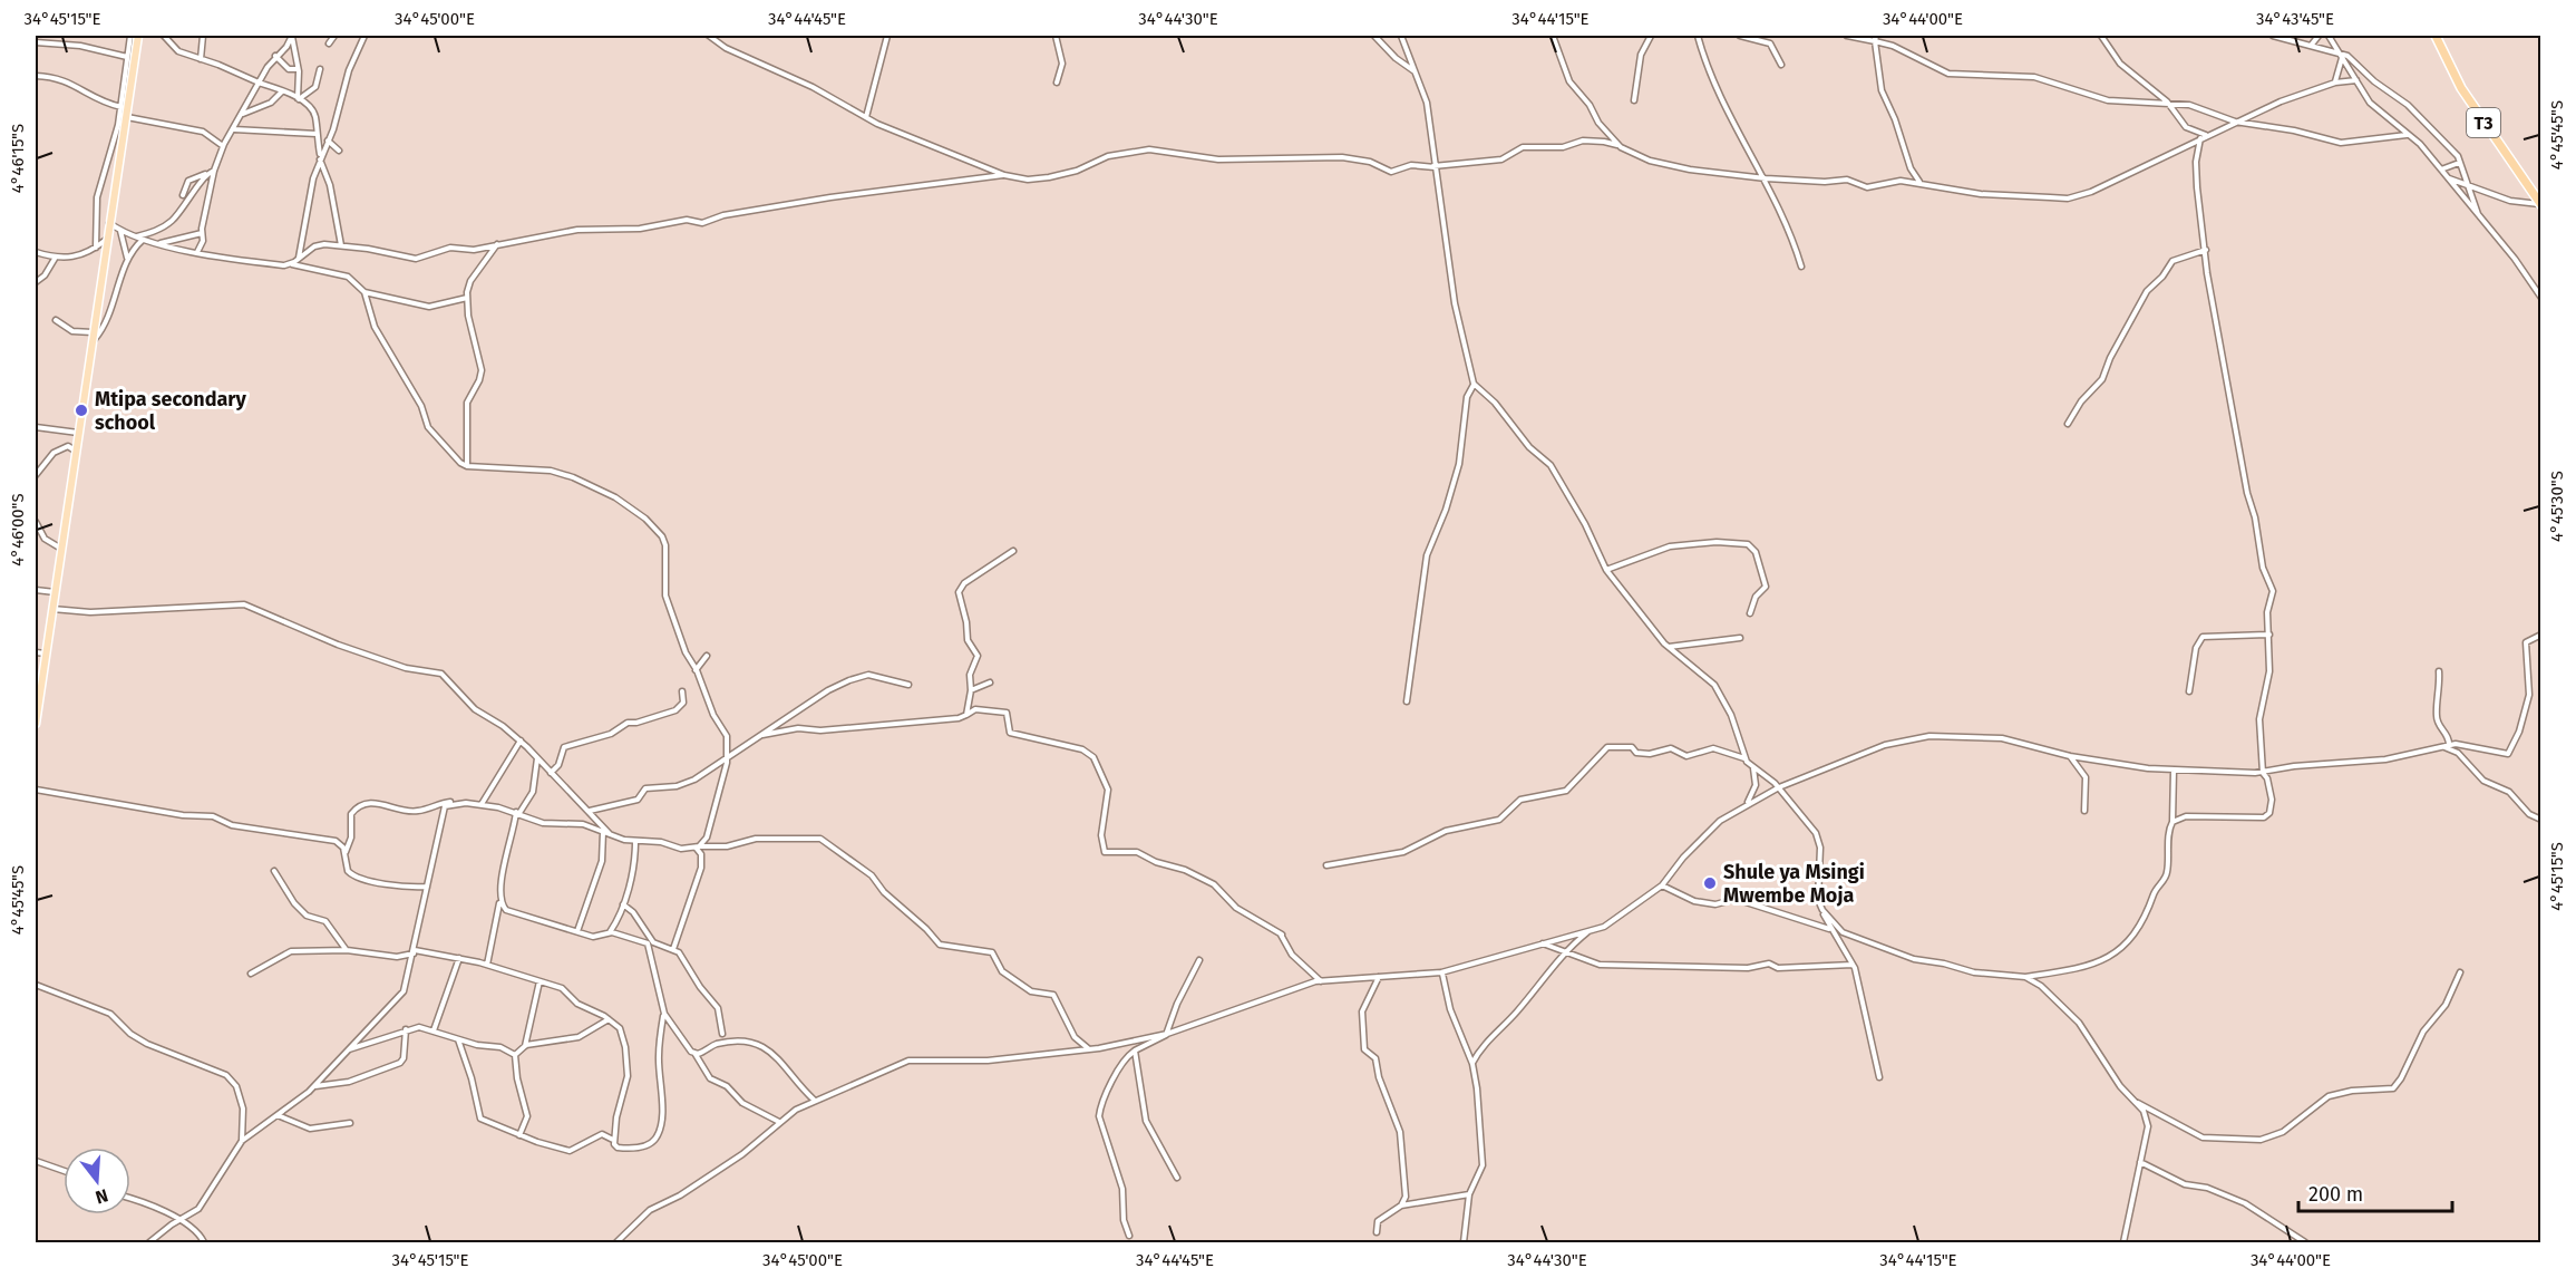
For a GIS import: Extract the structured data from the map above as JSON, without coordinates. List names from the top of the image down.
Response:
{
  "streets": {
    "highway": ["T3"]
  },
  "places": ["Mtipa secondary school", "Shule ya Msingi Mwembe Moja"],
  "scale_bar": "200 m",
  "north": "bottom",
  "coordinates": [
    "34°45'15\"E",
    "34°45'00\"E",
    "34°44'45\"E",
    "34°44'30\"E",
    "34°44'15\"E",
    "34°44'00\"E",
    "34°43'45\"E",
    "4°45'45\"S",
    "4°46'15\"S",
    "4°45'30\"S",
    "4°46'00\"S",
    "4°45'15\"S"
  ]
}
